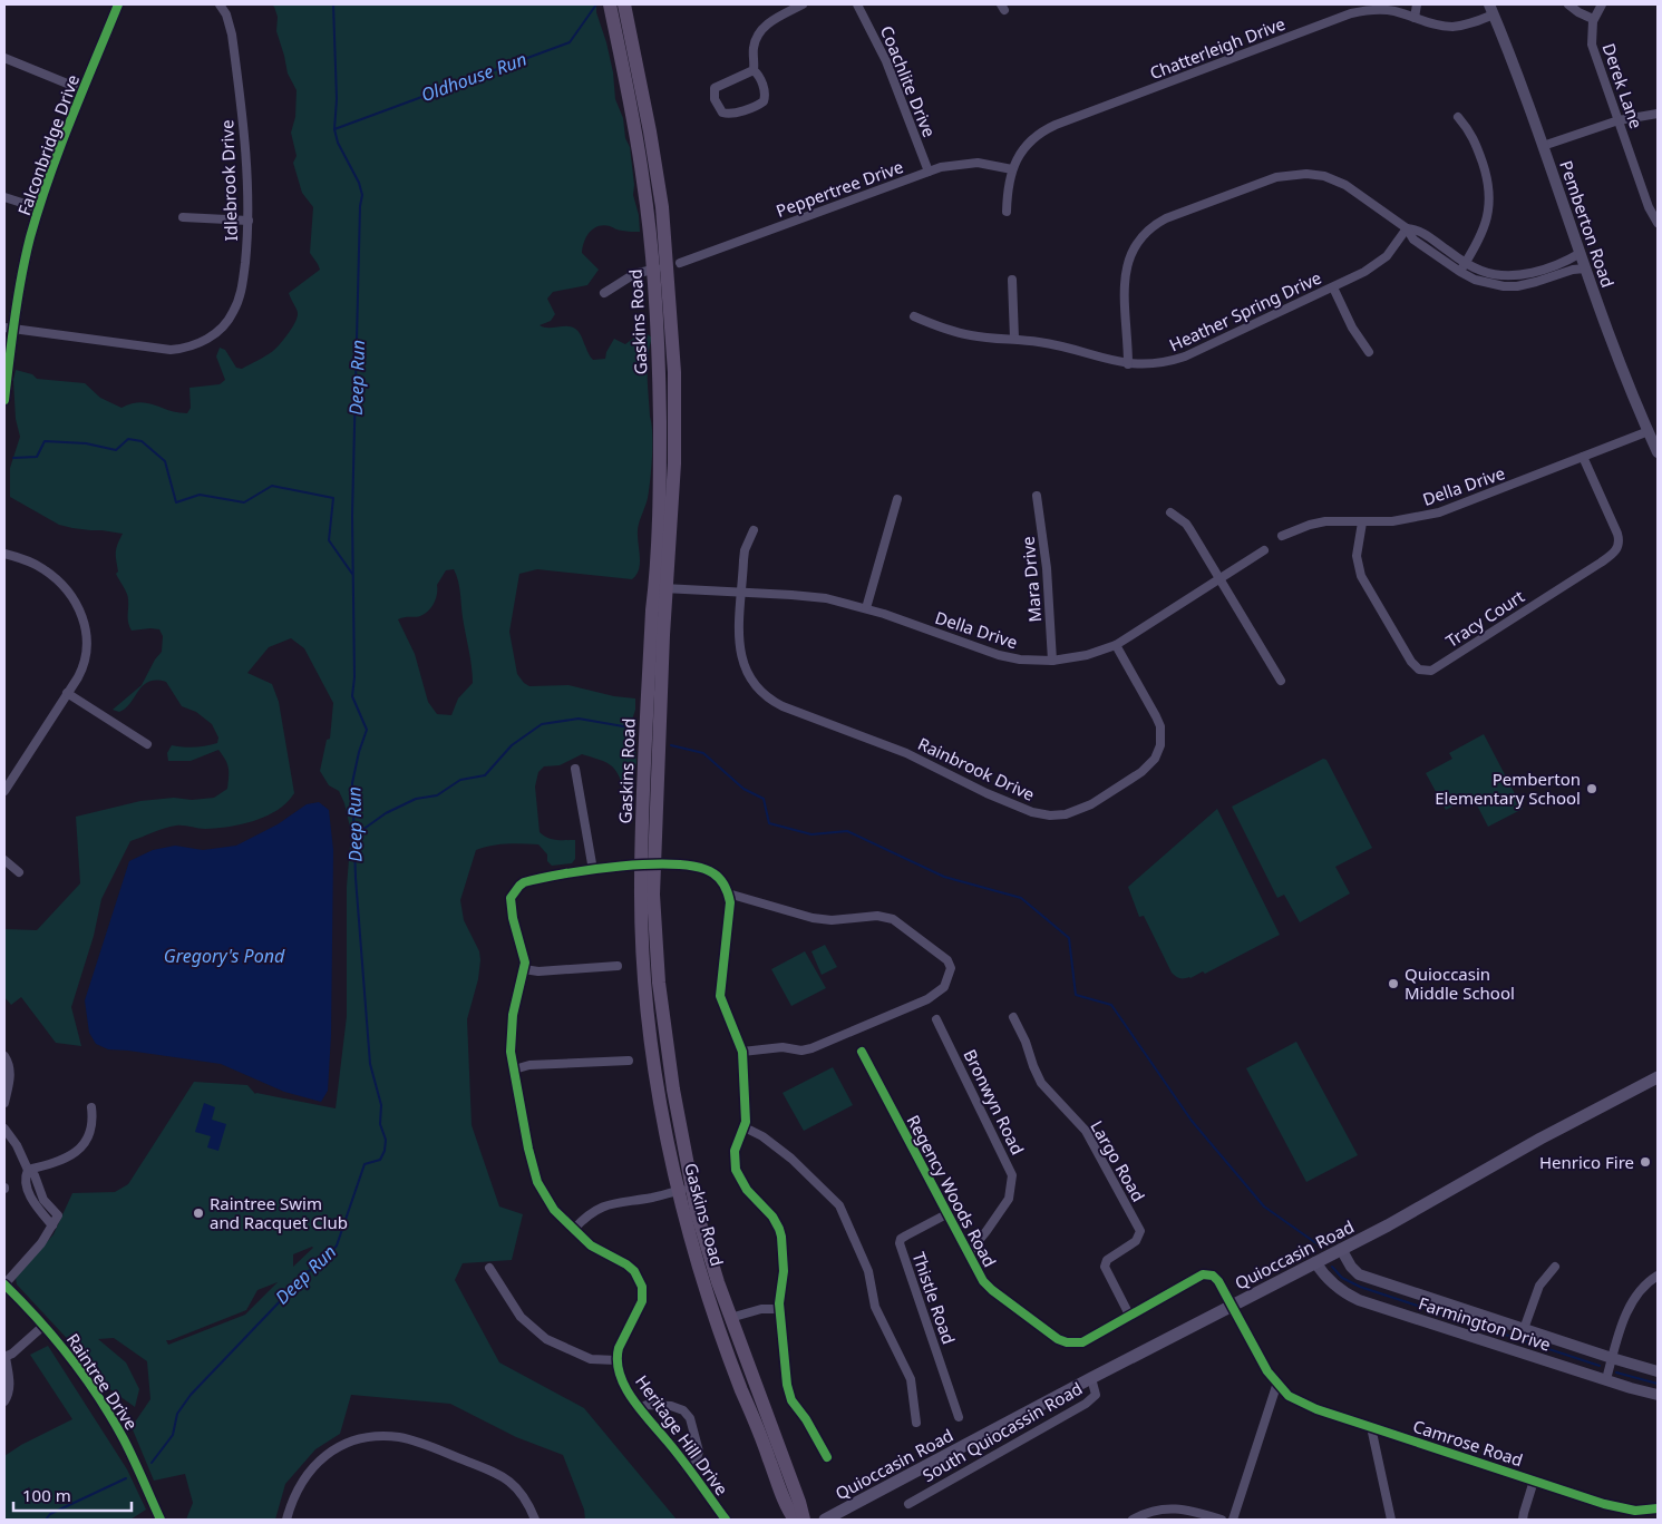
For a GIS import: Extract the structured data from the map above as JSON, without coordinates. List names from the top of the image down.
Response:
{
  "streets": {
    "main road": ["Gaskins Road", "Quioccasin Road"],
    "street": [
      "Chatterleigh Drive",
      "Coachlite Drive",
      "Derek Lane",
      "Falconbridge Drive",
      "Idlebrook Drive",
      "Peppertree Drive",
      "Pemberton Road",
      "Heather Spring Drive",
      "Della Drive",
      "Mara Drive",
      "Tracy Court",
      "Rainbrook Drive",
      "Bronwyn Road",
      "Largo Road",
      "Regency Woods Road",
      "Thistle Road",
      "Farmington Drive",
      "Raintree Drive",
      "South Quiocassin Road",
      "Heritage Hill Drive",
      "Camrose Road"
    ]
  },
  "crossings": [
    ["Chatterleigh Drive", "Peppertree Drive"],
    ["Chatterleigh Drive", "Pemberton Road"],
    ["Coachlite Drive", "Peppertree Drive"],
    ["Falconbridge Drive", "Idlebrook Drive"],
    ["Peppertree Drive", "Gaskins Road"],
    ["Pemberton Road", "Della Drive"],
    ["Gaskins Road", "Della Drive"],
    ["Della Drive", "Mara Drive"],
    ["Della Drive", "Tracy Court"],
    ["Della Drive", "Rainbrook Drive"],
    ["Bronwyn Road", "Regency Woods Road"],
    ["Largo Road", "Regency Woods Road"],
    ["Regency Woods Road", "Quioccasin Road"],
    ["Regency Woods Road", "Thistle Road"],
    ["Regency Woods Road", "Camrose Road"],
    ["Quioccasin Road", "Farmington Drive"],
    ["Quioccasin Road", "South Quiocassin Road"]
  ],
  "water": ["Oldhouse Run", "Deep Run", "Gregory's Pond"],
  "places": [
    "Pemberton Elementary School",
    "Quioccasin Middle School",
    "Henrico Fire",
    "Raintree Swim and Racquet Club"
  ],
  "scale_bar": "100 m"
}
